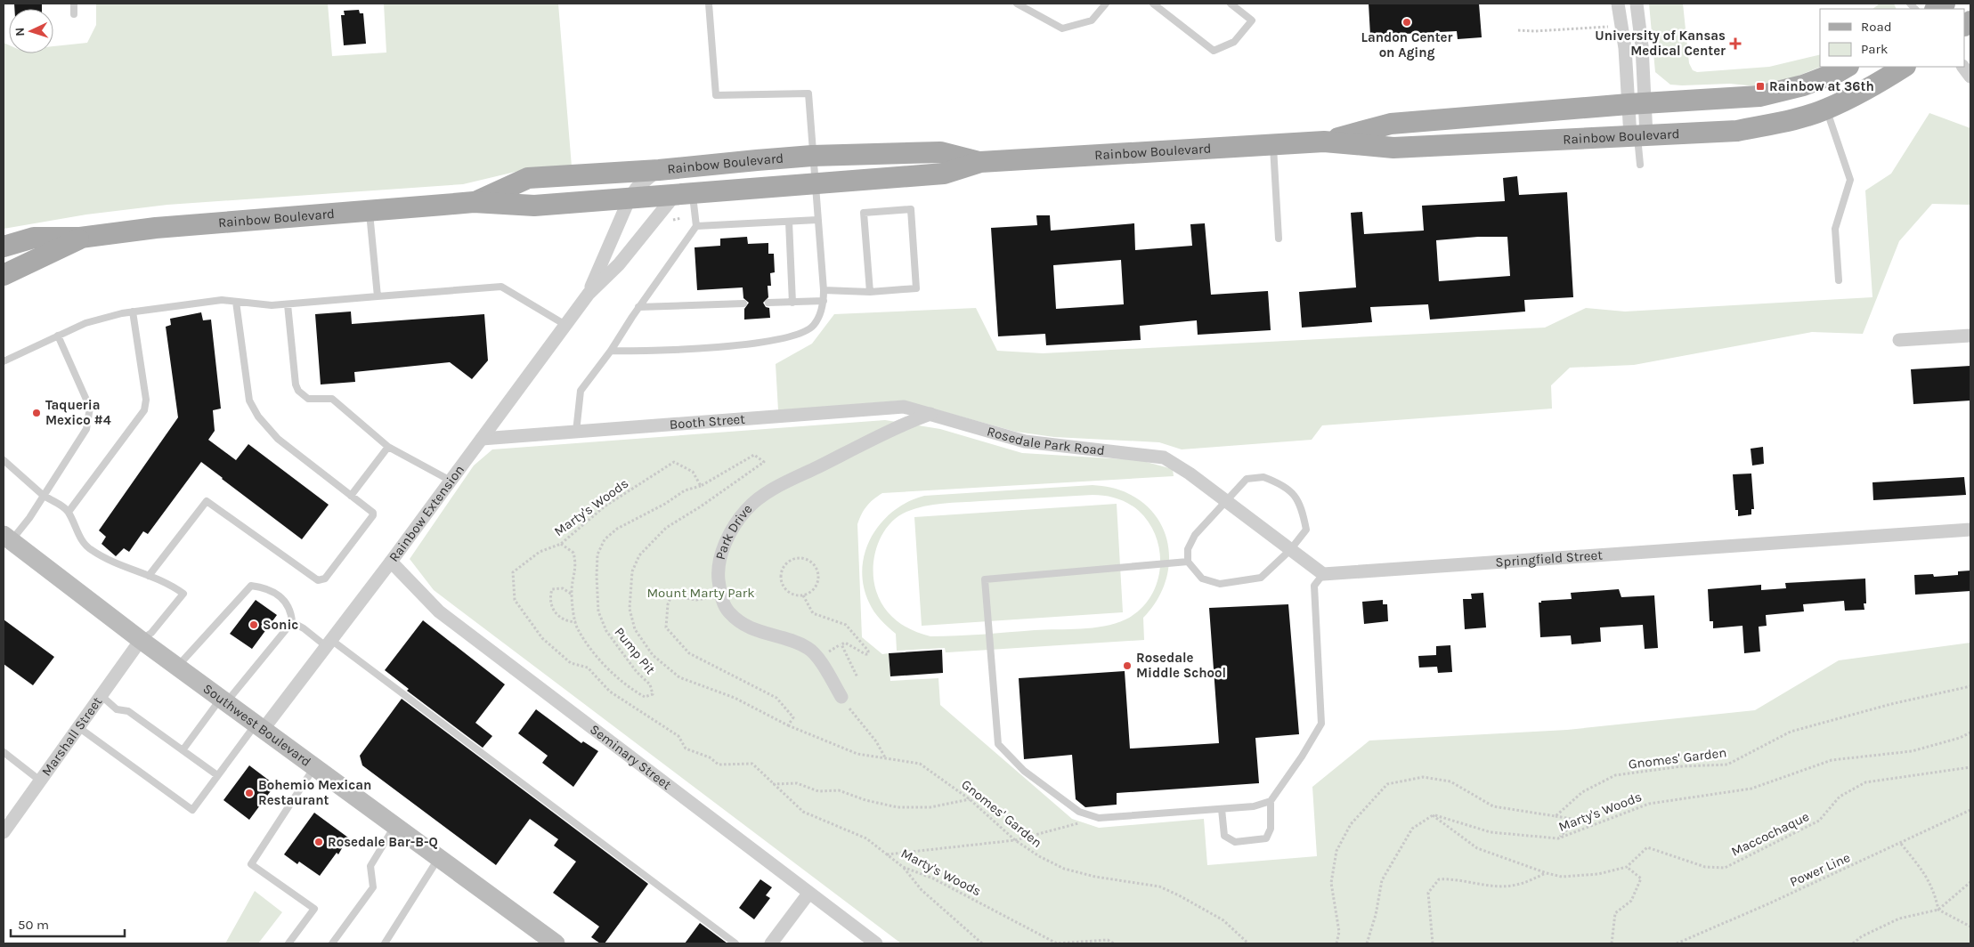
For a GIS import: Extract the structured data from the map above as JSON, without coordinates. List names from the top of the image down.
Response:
{
  "streets": {
    "main road": ["Rainbow Boulevard", "Southwest Boulevard"],
    "street": [
      "Booth Street",
      "Rosedale Park Road",
      "Rainbow Extension",
      "Park Drive",
      "Springfield Street",
      "Marshall Street",
      "Seminary Street"
    ],
    "path": [
      "Marty's Woods",
      "Pump Pit",
      "Gnomes' Garden",
      "Maccochaque",
      "Power Line"
    ]
  },
  "crossings": [
    ["Rainbow Boulevard", "Rainbow Extension"],
    ["Booth Street", "Rosedale Park Road"],
    ["Booth Street", "Rainbow Extension"],
    ["Booth Street", "Park Drive"],
    ["Rosedale Park Road", "Park Drive"],
    ["Marty's Woods", "Pump Pit"],
    ["Rainbow Extension", "Southwest Boulevard"],
    ["Rainbow Extension", "Seminary Street"],
    ["Southwest Boulevard", "Marshall Street"]
  ],
  "parks": ["Mount Marty Park"],
  "places": {
    "other": [
      "Landon Center on Aging",
      "Taqueria Mexico #4",
      "Sonic",
      "Rosedale Middle School",
      "Bohemio Mexican Restaurant",
      "Rosedale Bar-B-Q"
    ],
    "health": ["University of Kansas Medical Center"],
    "transit": ["Rainbow at 36th"]
  },
  "legend": ["Road", "Park"],
  "scale_bar": "50 m",
  "north": "left"
}
